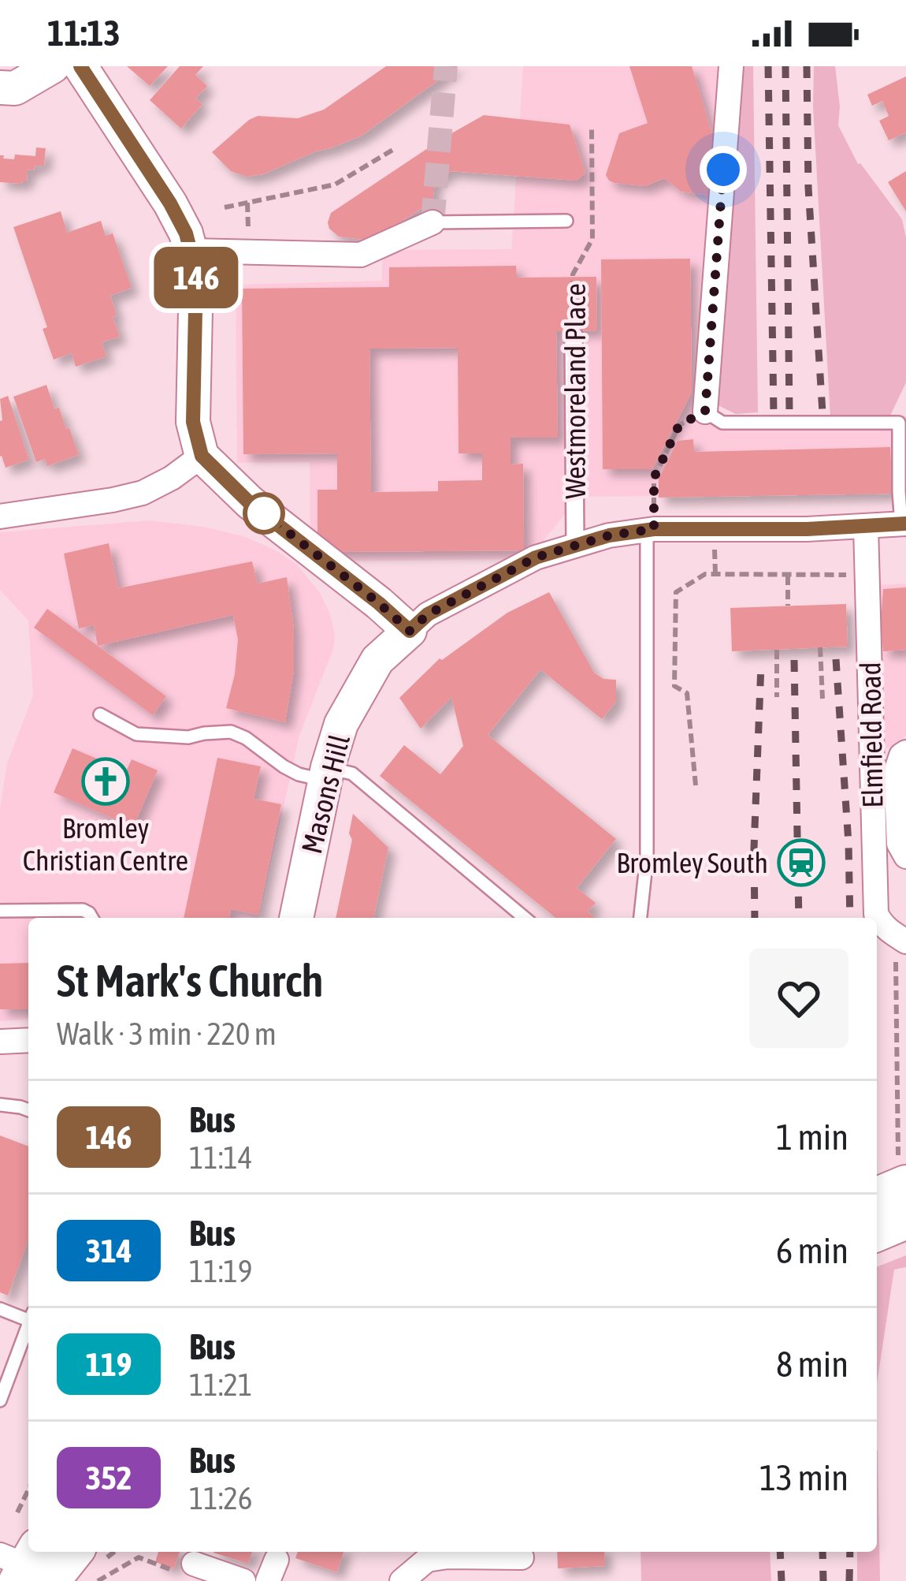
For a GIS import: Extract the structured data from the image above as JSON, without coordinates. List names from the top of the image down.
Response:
{
  "streets": {
    "main road": ["Masons Hill"],
    "street": ["Westmoreland Place", "Elmfield Road"]
  },
  "places": {
    "church": ["Bromley Christian Centre"],
    "station": ["Bromley South"]
  },
  "lines": ["bus line 146"],
  "page": {
    "status": "11:13",
    "on_map": "146",
    "heading": ["St Mark's Church", "Walk · 3 min · 220 m"],
    "list": [
      {
        "mark": "146",
        "name": "Bus",
        "note": "11:14",
        "value": "1 min"
      },
      {
        "mark": "314",
        "name": "Bus",
        "note": "11:19",
        "value": "6 min"
      },
      {
        "mark": "119",
        "name": "Bus",
        "note": "11:21",
        "value": "8 min"
      },
      {
        "mark": "352",
        "name": "Bus",
        "note": "11:26",
        "value": "13 min"
      }
    ]
  }
}
